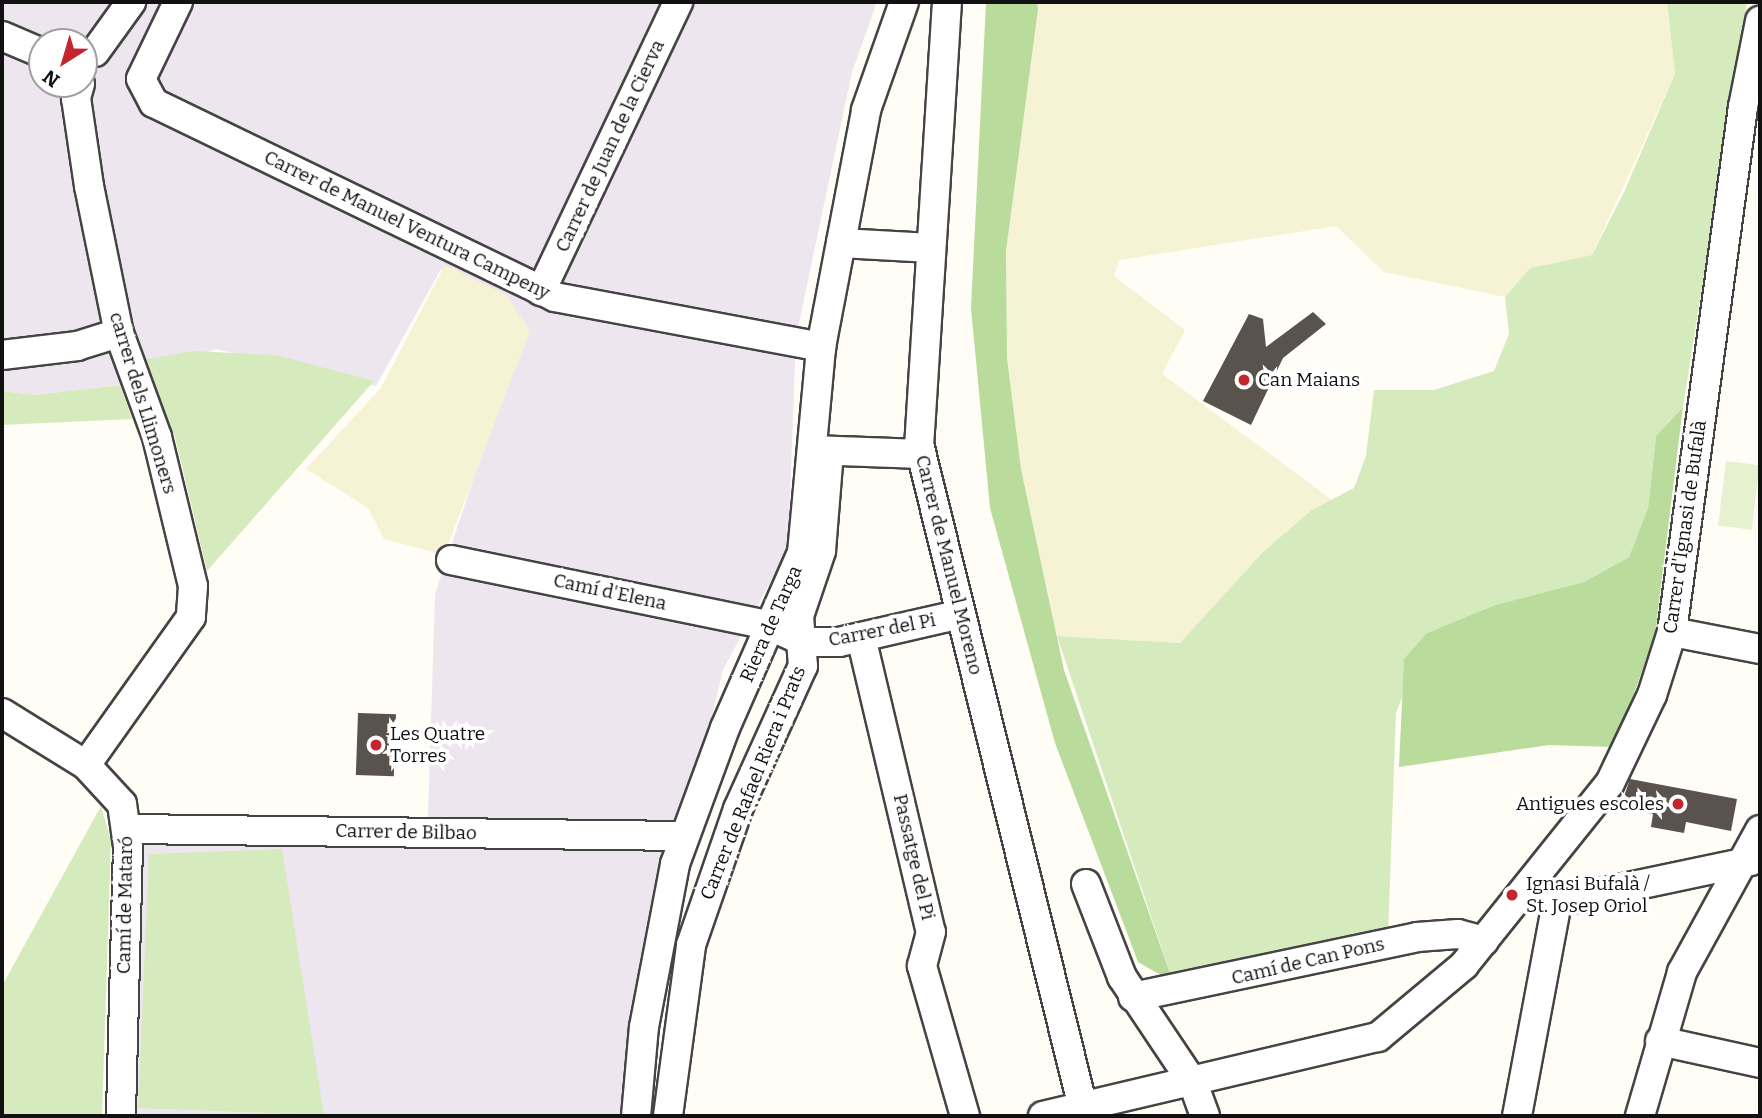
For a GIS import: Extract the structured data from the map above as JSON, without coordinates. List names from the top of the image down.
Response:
{
  "streets": {
    "street": [
      "Carrer de Juan de la Cierva",
      "Carrer de Manuel Ventura Campeny",
      "carrer dels Llimoners",
      "Carrer d'Ignasi de Bufalà",
      "Carrer de Manuel Moreno",
      "Camí d'Elena",
      "Riera de Targa",
      "Carrer del Pi",
      "Carrer de Rafael Riera i Prats",
      "Carrer de Bilbao",
      "Passatge del Pi",
      "Camí de Mataró",
      "Camí de Can Pons"
    ]
  },
  "crossings": [
    ["Carrer de Juan de la Cierva", "Carrer de Manuel Ventura Campeny"],
    ["Carrer de Manuel Ventura Campeny", "Riera de Targa"],
    ["carrer dels Llimoners", "Camí de Mataró"],
    ["Carrer d'Ignasi de Bufalà", "Carrer de Manuel Moreno"],
    ["Carrer d'Ignasi de Bufalà", "Camí de Can Pons"],
    ["Carrer de Manuel Moreno", "Carrer del Pi"],
    ["Camí d'Elena", "Riera de Targa"],
    ["Camí d'Elena", "Carrer del Pi"],
    ["Riera de Targa", "Carrer del Pi"],
    ["Riera de Targa", "Carrer de Rafael Riera i Prats"],
    ["Riera de Targa", "Carrer de Bilbao"],
    ["Carrer del Pi", "Carrer de Rafael Riera i Prats"],
    ["Carrer del Pi", "Passatge del Pi"],
    ["Carrer de Bilbao", "Camí de Mataró"]
  ],
  "places": [
    "Can Maians",
    "Les Quatre Torres",
    "Antigues escoles",
    "Ignasi Bufalà / St. Josep Oriol"
  ],
  "north": "bottom left"
}
